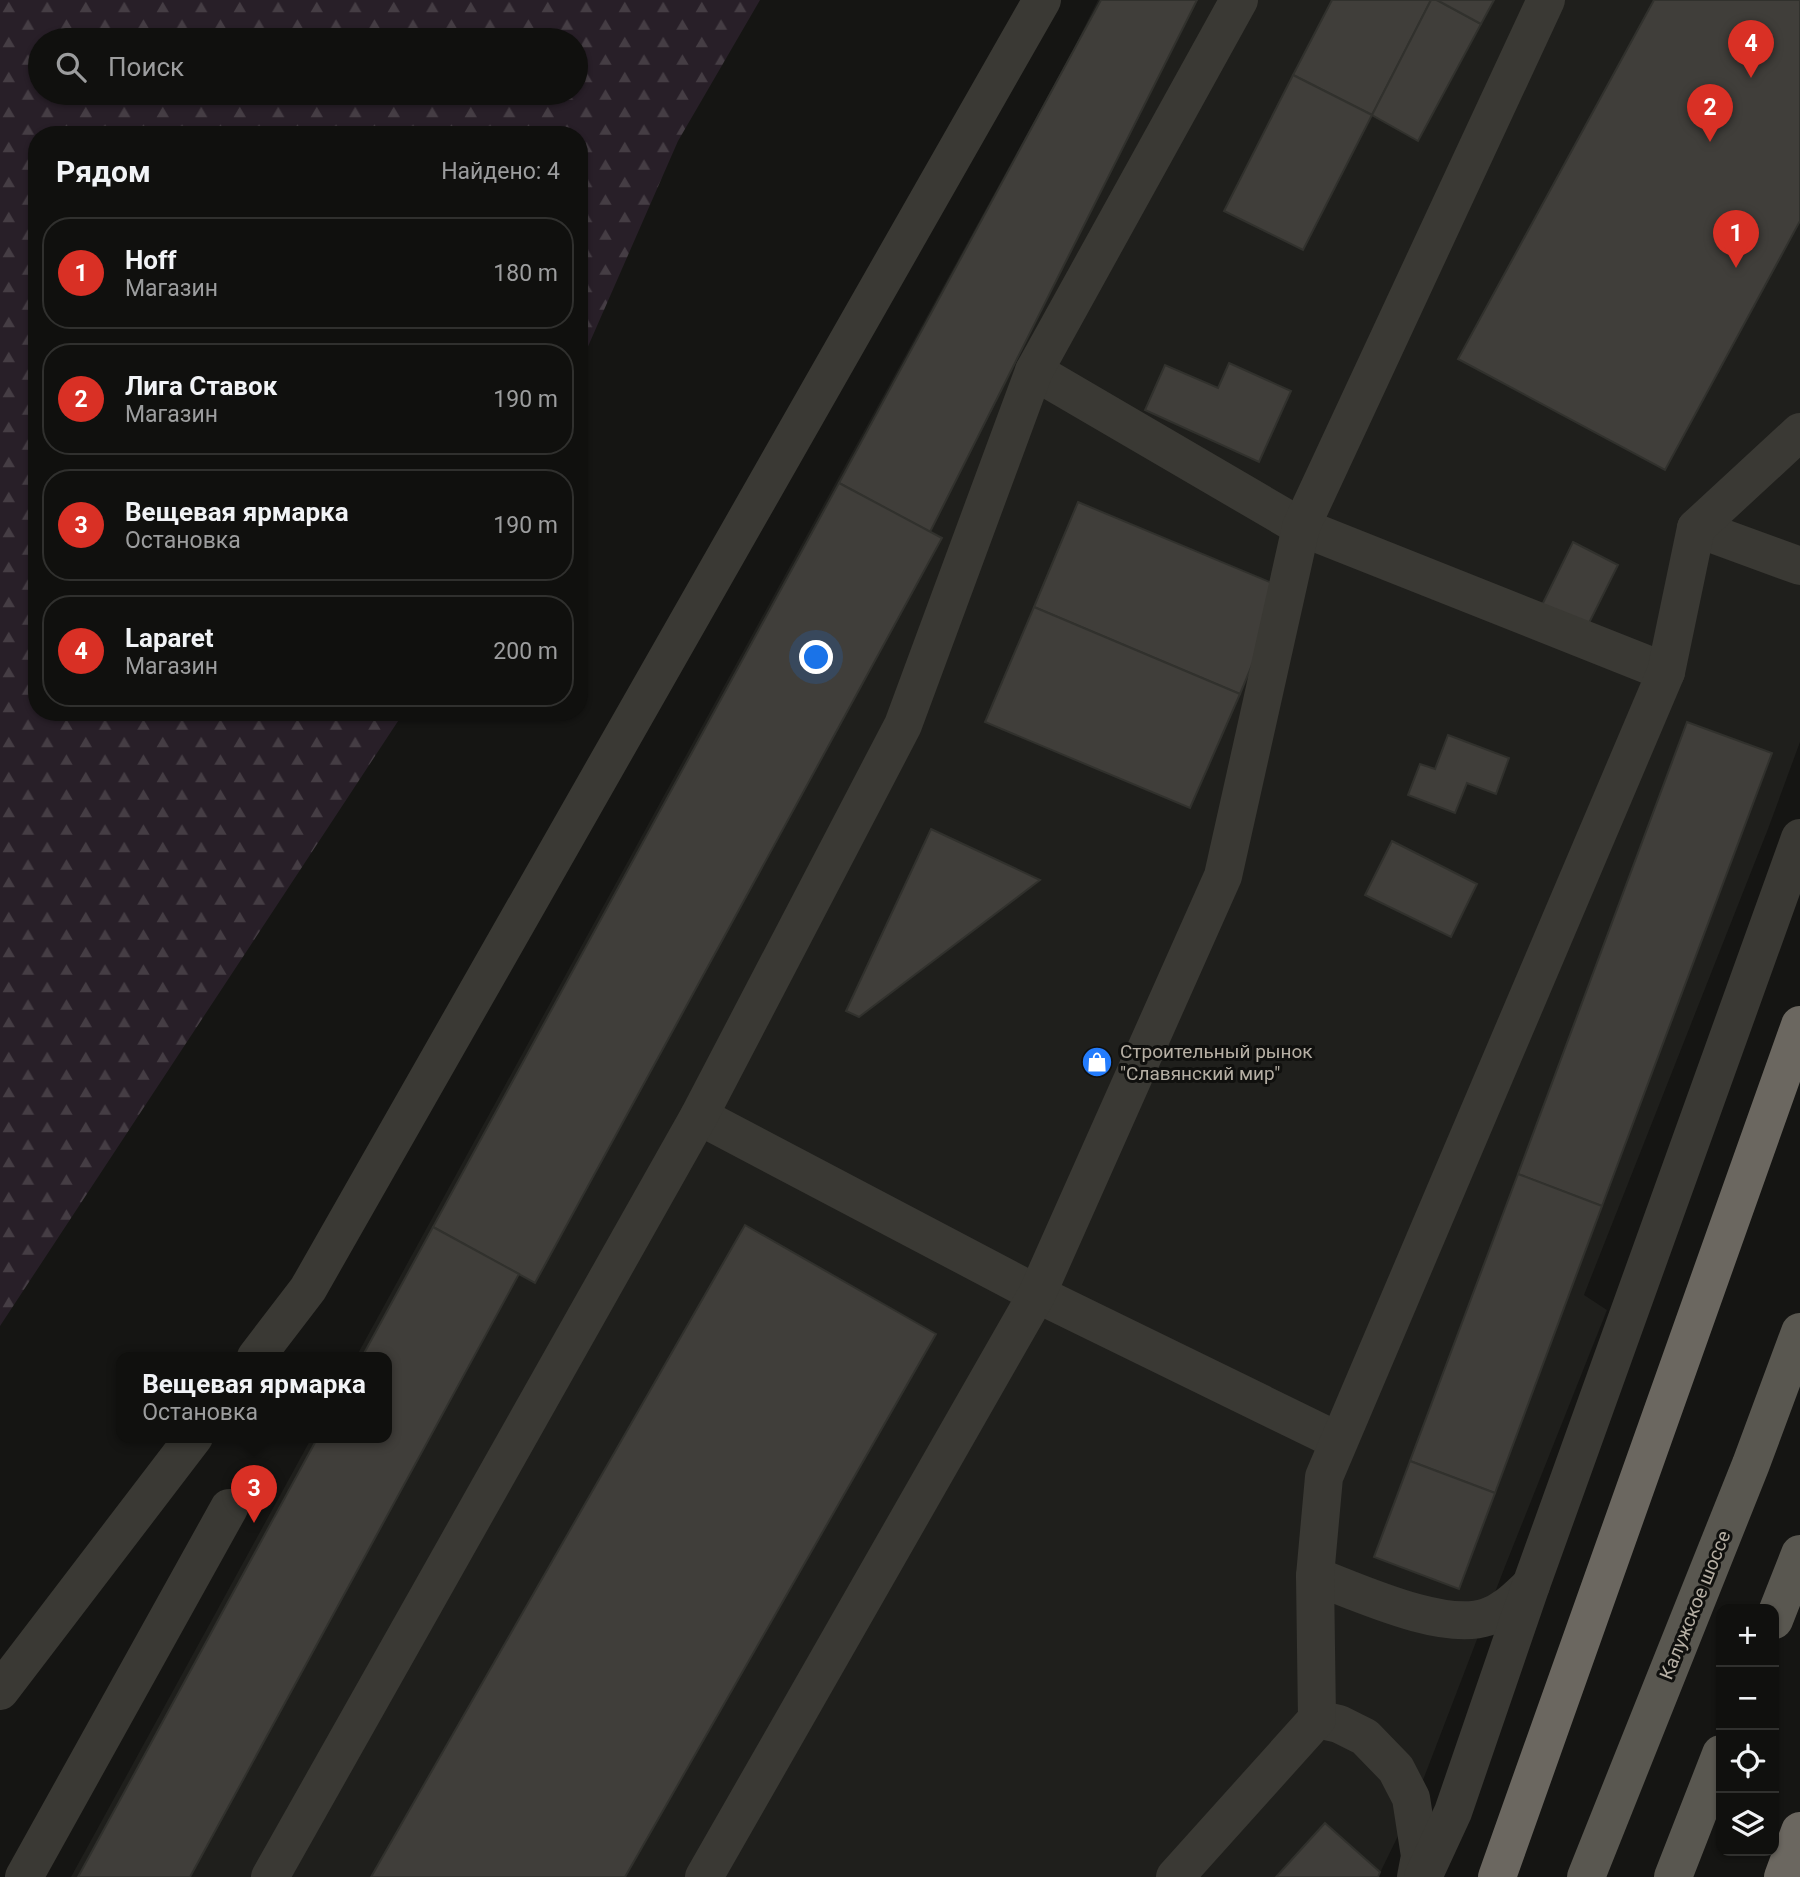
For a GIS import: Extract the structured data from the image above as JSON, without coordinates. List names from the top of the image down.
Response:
{
  "streets": {
    "main road": ["Калужское шоссе"]
  },
  "places": {
    "shop": ["Строительный рынок \"Славянский мир\""]
  },
  "page": {
    "pins": [
      "4",
      "2",
      "1",
      "3"
    ],
    "search": "Поиск",
    "heading": ["Рядом", "Найдено: 4"],
    "list": [
      {
        "mark": "1",
        "name": "Hoff",
        "note": "Магазин",
        "value": "180 m"
      },
      {
        "mark": "2",
        "name": "Лига Ставок",
        "note": "Магазин",
        "value": "190 m"
      },
      {
        "mark": "3",
        "name": "Вещевая ярмарка",
        "note": "Остановка",
        "value": "190 m"
      },
      {
        "mark": "4",
        "name": "Laparet",
        "note": "Магазин",
        "value": "200 m"
      }
    ],
    "popup": ["Вещевая ярмарка", "Остановка"],
    "map_buttons": ["+", "−"]
  }
}
